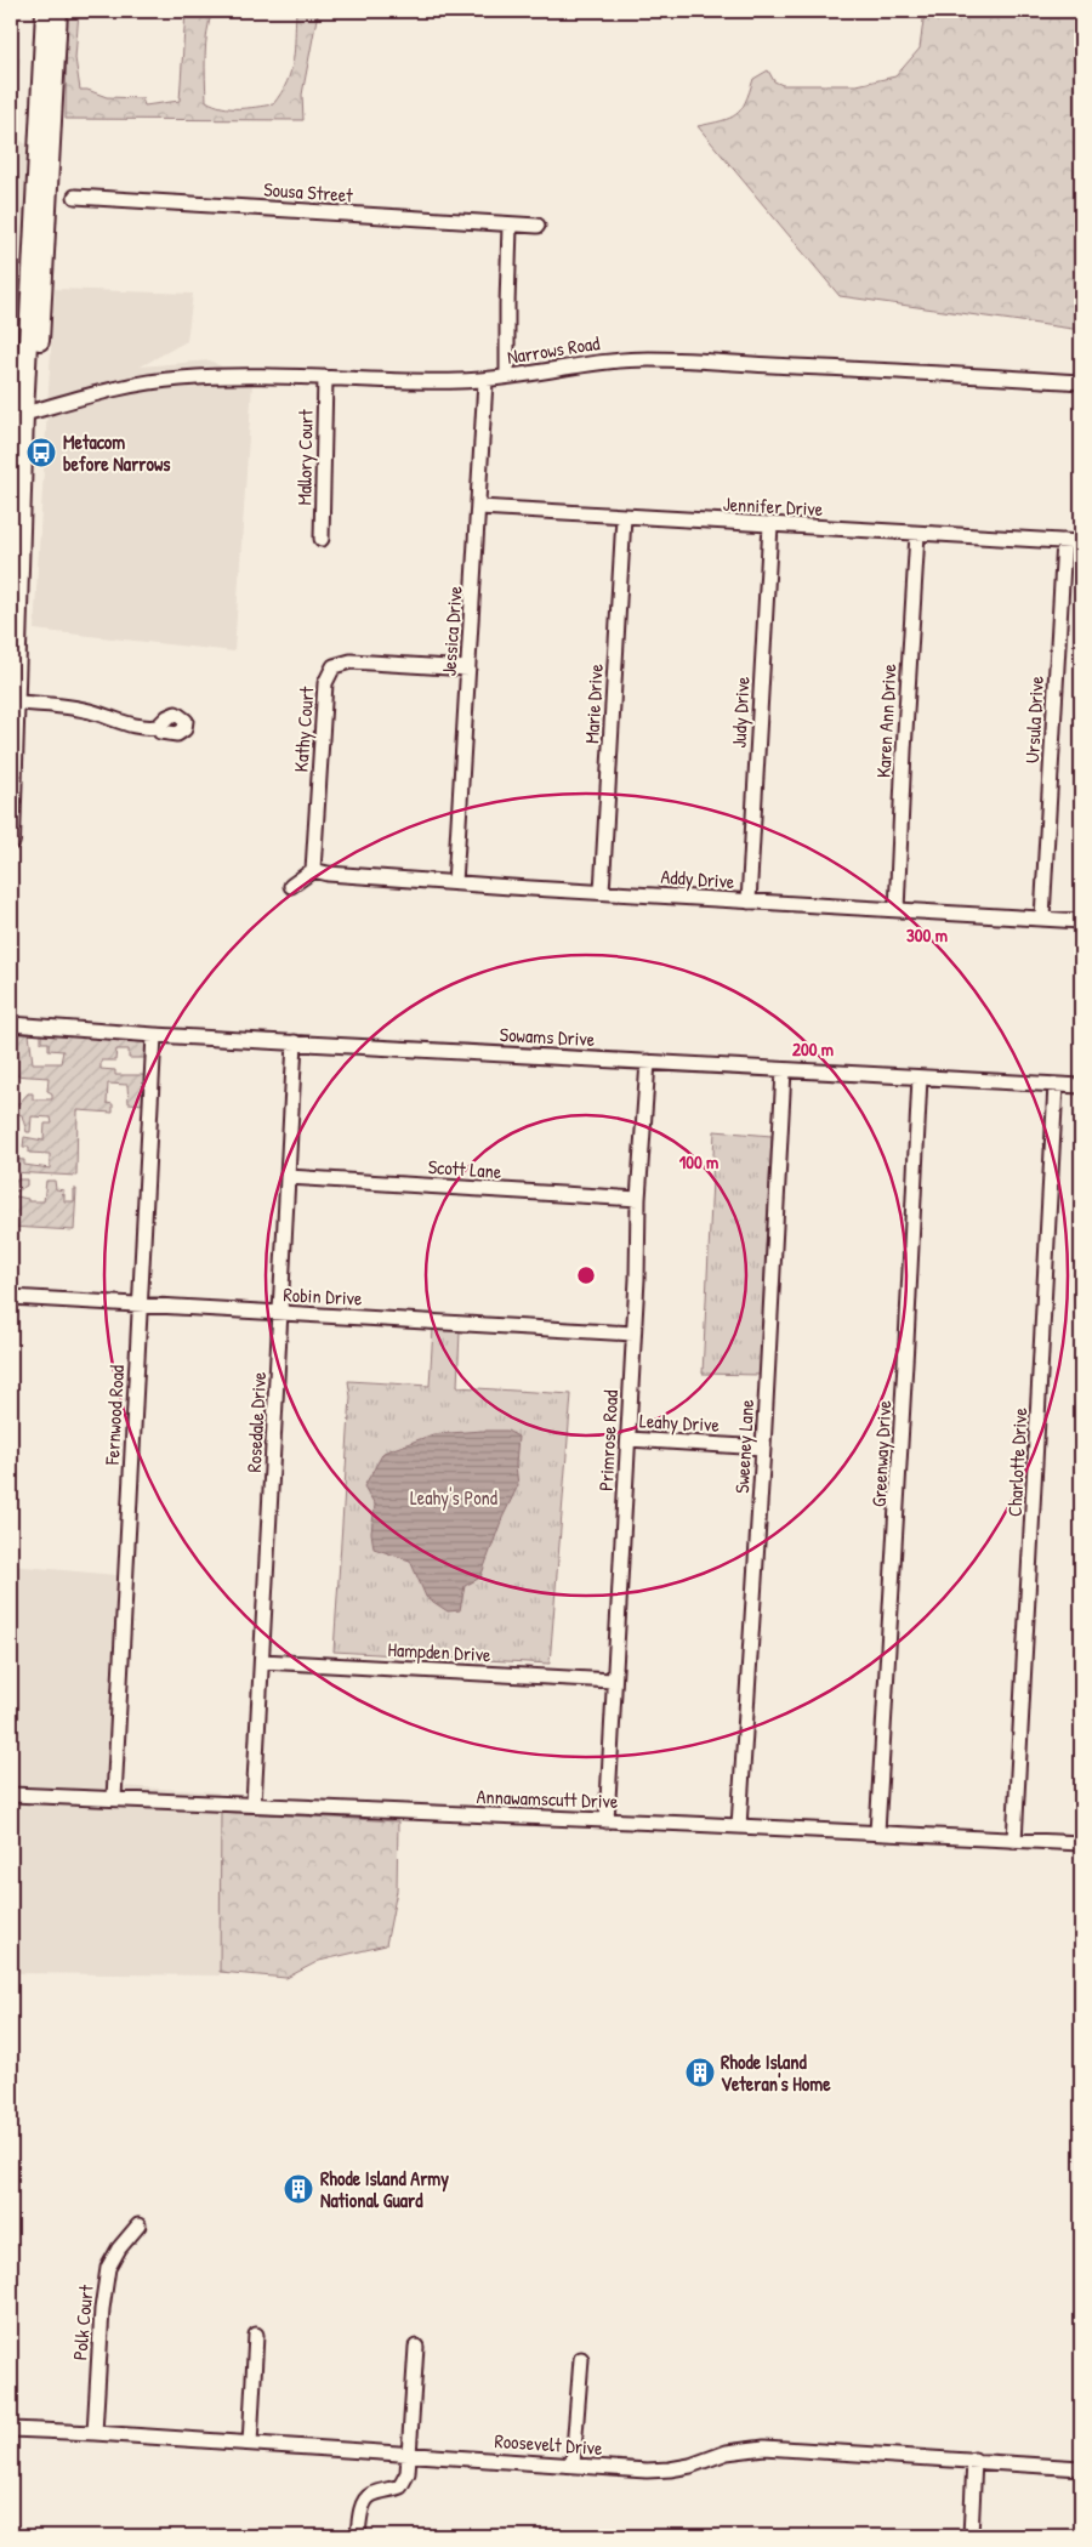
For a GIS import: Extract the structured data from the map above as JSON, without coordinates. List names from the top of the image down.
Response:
{
  "streets": {
    "street": [
      "Sousa Street",
      "Narrows Road",
      "Mallory Court",
      "Jennifer Drive",
      "Jessica Drive",
      "Marie Drive",
      "Judy Drive",
      "Ursula Drive",
      "Karen Ann Drive",
      "Kathy Court",
      "Addy Drive",
      "Sowams Drive",
      "Scott Lane",
      "Robin Drive",
      "Fernwood Road",
      "Rosedale Drive",
      "Leahy Drive",
      "Primrose Road",
      "Sweeney Lane",
      "Greenway Drive",
      "Charlotte Drive",
      "Hampden Drive",
      "Annawamscutt Drive",
      "Polk Court",
      "Roosevelt Drive"
    ]
  },
  "crossings": [
    ["Narrows Road", "Mallory Court"],
    ["Narrows Road", "Jessica Drive"],
    ["Jennifer Drive", "Jessica Drive"],
    ["Jennifer Drive", "Marie Drive"],
    ["Jennifer Drive", "Judy Drive"],
    ["Jennifer Drive", "Ursula Drive"],
    ["Jennifer Drive", "Karen Ann Drive"],
    ["Jessica Drive", "Kathy Court"],
    ["Jessica Drive", "Addy Drive"],
    ["Marie Drive", "Addy Drive"],
    ["Judy Drive", "Addy Drive"],
    ["Ursula Drive", "Addy Drive"],
    ["Karen Ann Drive", "Addy Drive"],
    ["Kathy Court", "Addy Drive"],
    ["Sowams Drive", "Fernwood Road"],
    ["Sowams Drive", "Rosedale Drive"],
    ["Sowams Drive", "Primrose Road"],
    ["Sowams Drive", "Sweeney Lane"],
    ["Sowams Drive", "Greenway Drive"],
    ["Sowams Drive", "Charlotte Drive"],
    ["Scott Lane", "Rosedale Drive"],
    ["Scott Lane", "Primrose Road"],
    ["Robin Drive", "Fernwood Road"],
    ["Robin Drive", "Rosedale Drive"],
    ["Robin Drive", "Primrose Road"],
    ["Fernwood Road", "Annawamscutt Drive"],
    ["Rosedale Drive", "Hampden Drive"],
    ["Rosedale Drive", "Annawamscutt Drive"],
    ["Leahy Drive", "Primrose Road"],
    ["Leahy Drive", "Sweeney Lane"],
    ["Primrose Road", "Hampden Drive"],
    ["Primrose Road", "Annawamscutt Drive"],
    ["Sweeney Lane", "Annawamscutt Drive"],
    ["Greenway Drive", "Annawamscutt Drive"],
    ["Charlotte Drive", "Annawamscutt Drive"],
    ["Polk Court", "Roosevelt Drive"]
  ],
  "parks": ["Leahy's Pond"],
  "places": {
    "bus stop": ["Metacom before Narrows"],
    "building": ["Rhode Island Veteran's Home", "Rhode Island Army National Guard"]
  },
  "rings": ["300 m", "200 m", "100 m"]
}
